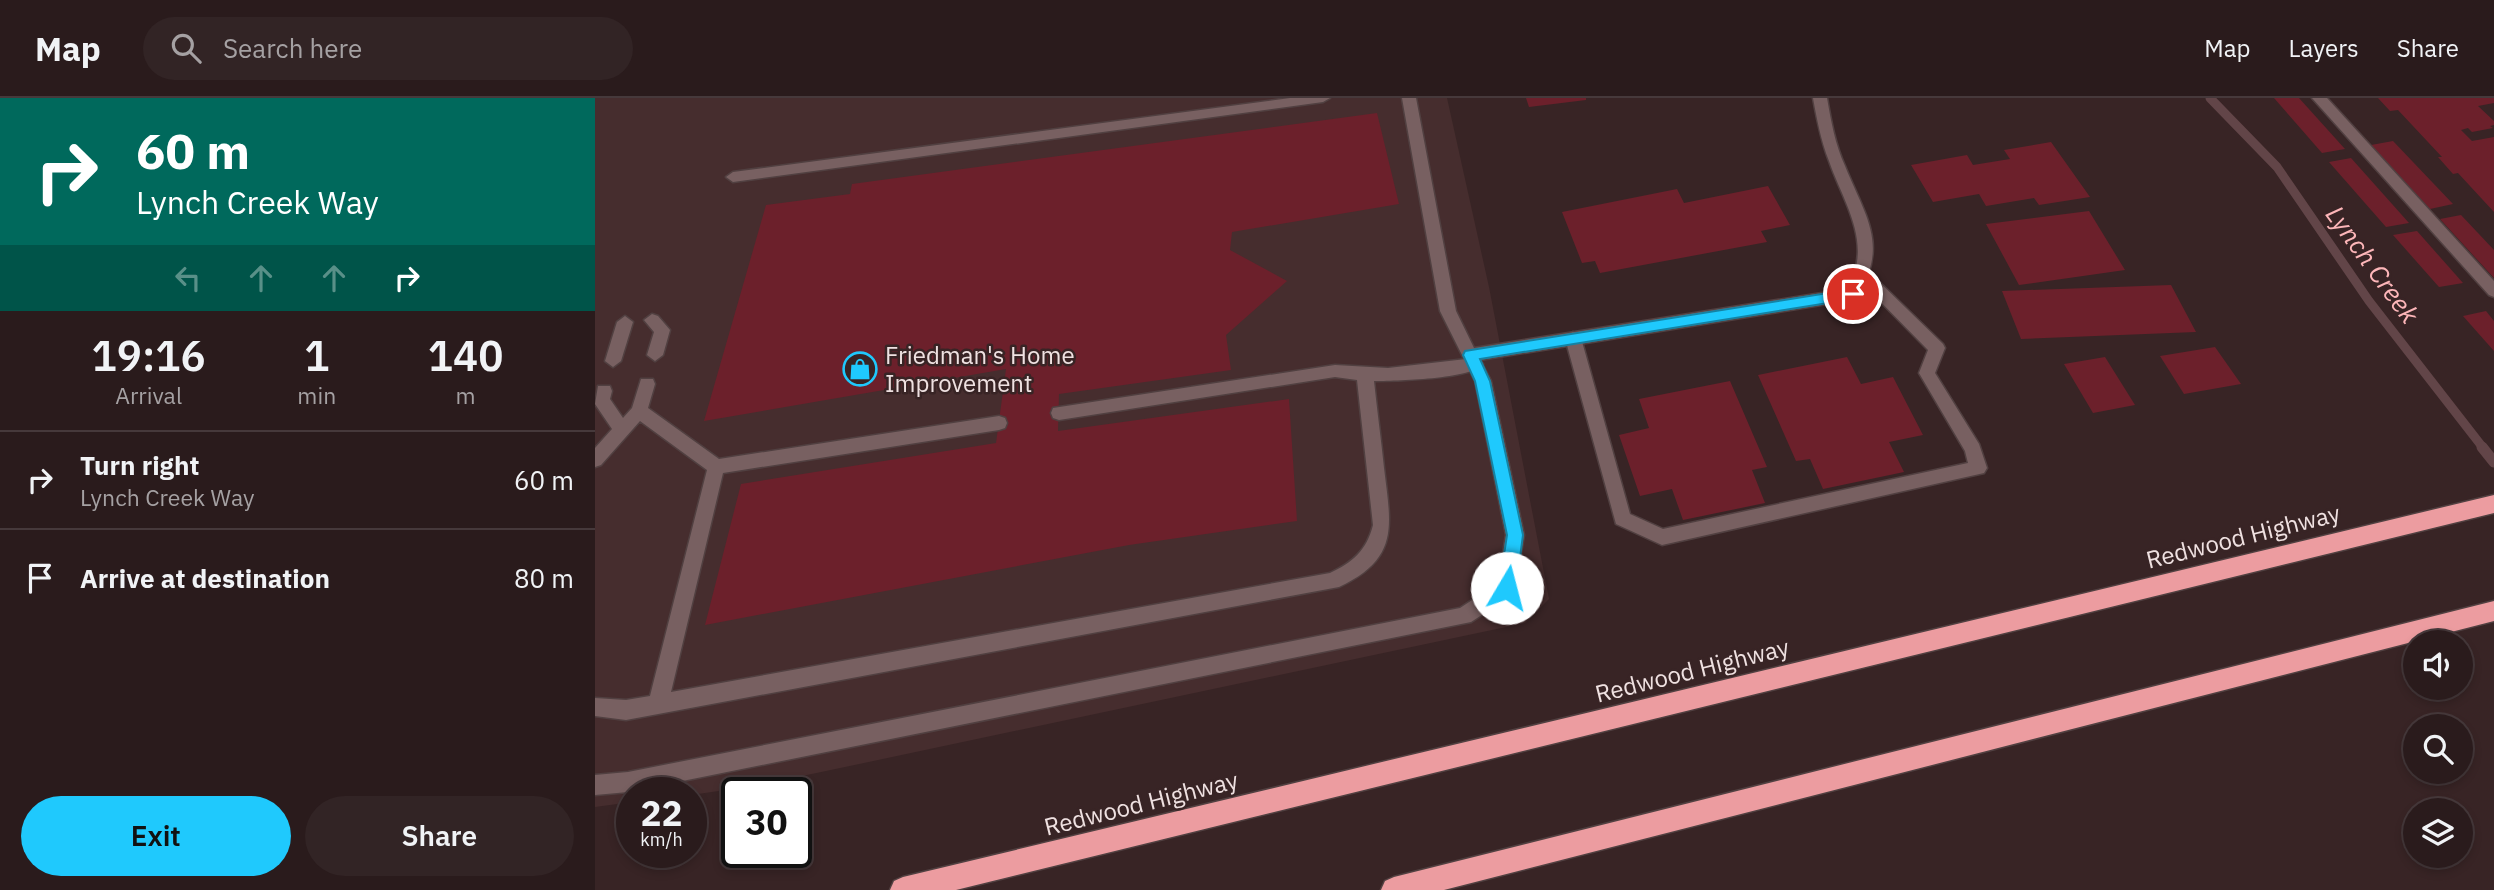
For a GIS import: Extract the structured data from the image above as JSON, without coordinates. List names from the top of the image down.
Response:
{
  "streets": {
    "highway": ["Redwood Highway"]
  },
  "water": ["Lynch Creek"],
  "places": {
    "shop": ["Friedman's Home Improvement"]
  },
  "page": {
    "header": "Map",
    "search": "Search here",
    "nav": ["Map", "Layers", "Share"],
    "turn": ["60 m", "Lynch Creek Way"],
    "eta": [
      "19:16",
      "Arrival",
      "1",
      "min",
      "140",
      "m"
    ],
    "list": [
      {
        "name": "Turn right",
        "note": "Lynch Creek Way",
        "value": "60 m"
      },
      {
        "name": "Arrive at destination",
        "value": "80 m"
      }
    ],
    "speed": "22 km/h",
    "limit": "30",
    "buttons": ["Exit", "Share"]
  }
}
